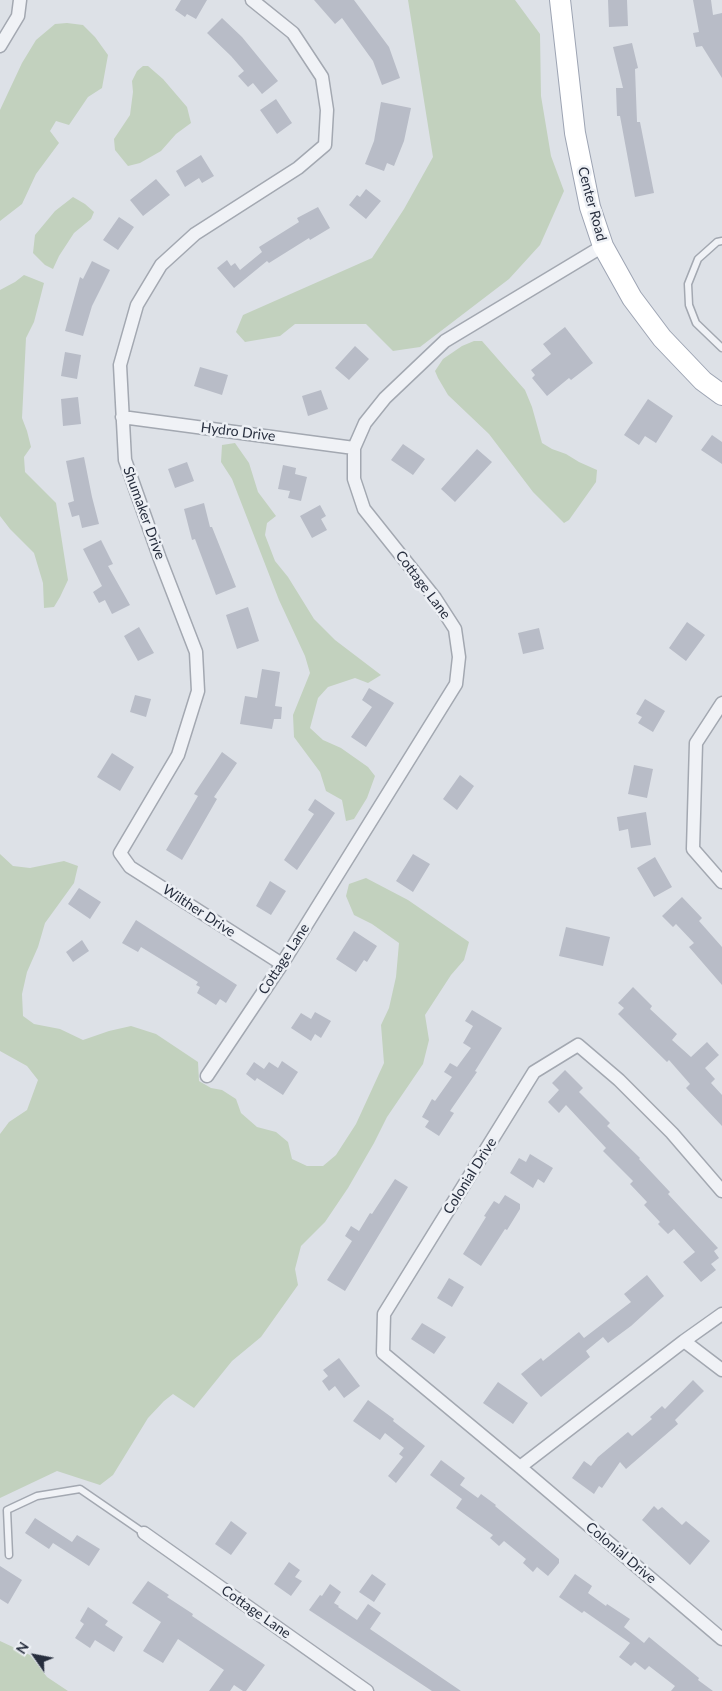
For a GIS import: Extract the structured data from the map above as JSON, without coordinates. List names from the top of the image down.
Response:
{
  "streets": {
    "main road": ["Center Road"],
    "street": [
      "Hydro Drive",
      "Shumaker Drive",
      "Cottage Lane",
      "Wilther Drive",
      "Colonial Drive"
    ]
  },
  "crossings": [
    ["Center Road", "Cottage Lane"],
    ["Hydro Drive", "Shumaker Drive"],
    ["Hydro Drive", "Cottage Lane"],
    ["Shumaker Drive", "Wilther Drive"],
    ["Cottage Lane", "Wilther Drive"]
  ],
  "north": "top left"
}
